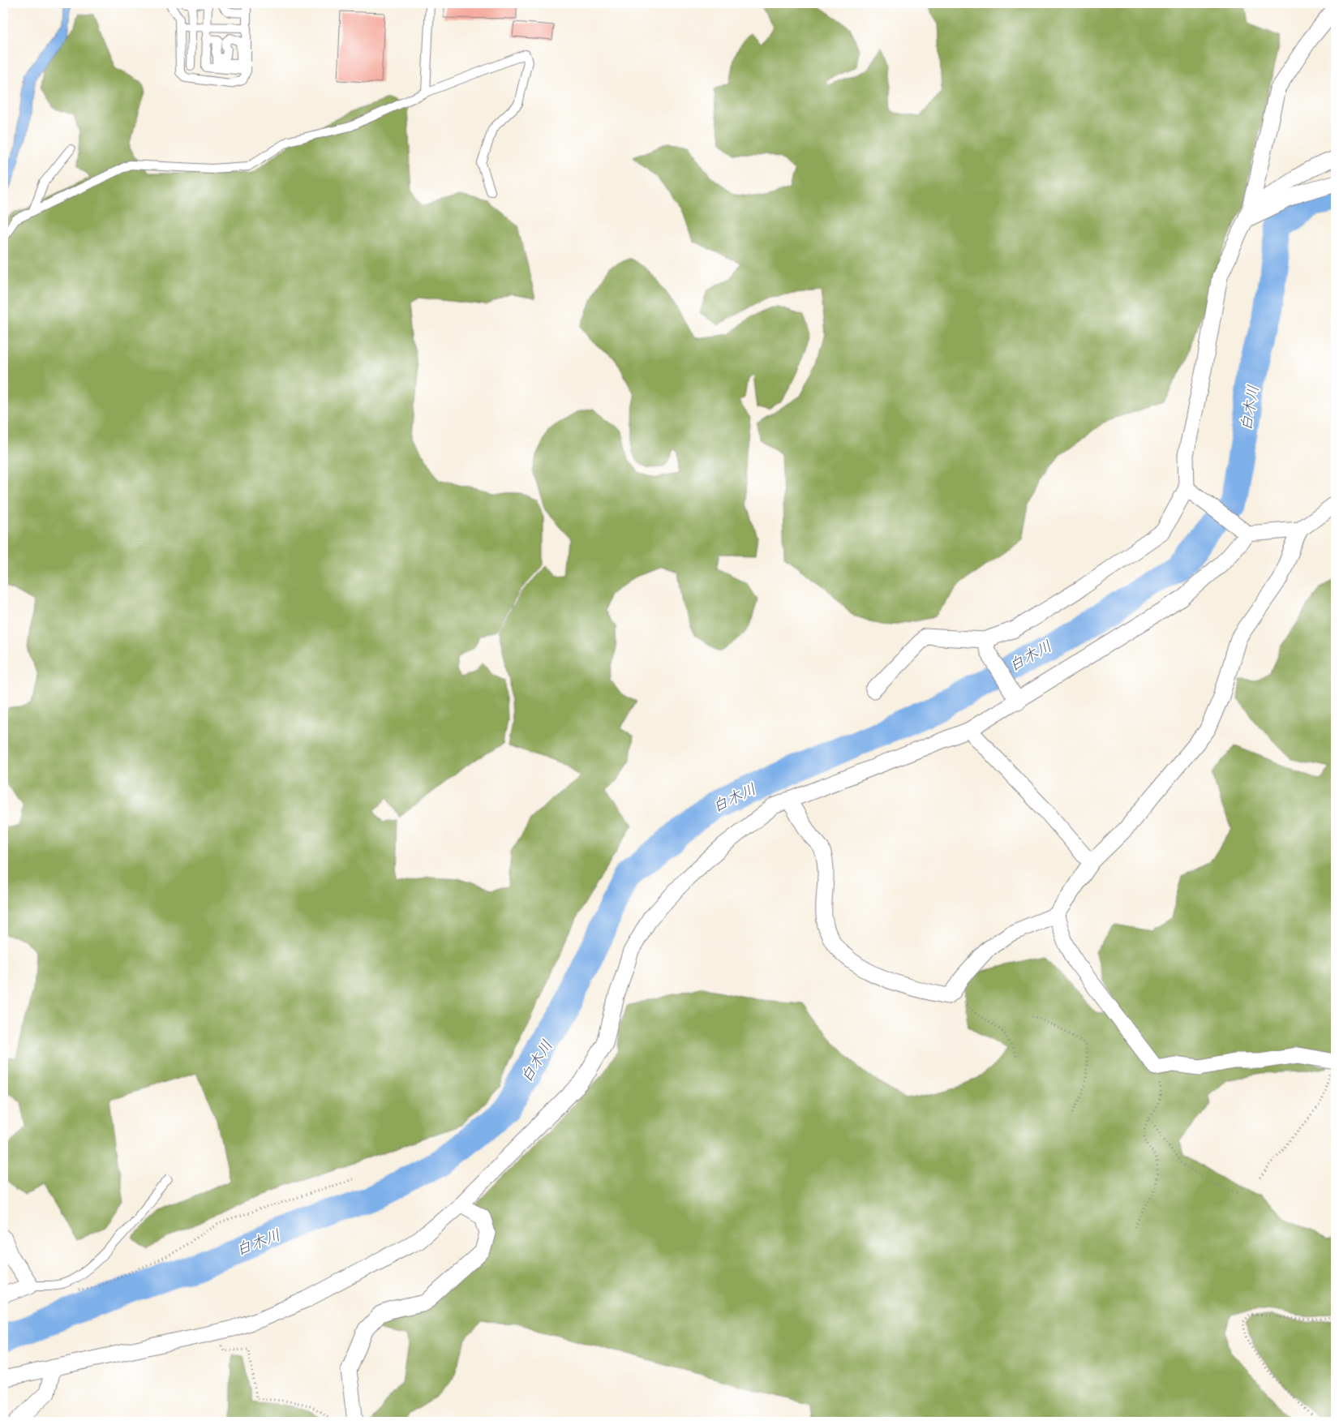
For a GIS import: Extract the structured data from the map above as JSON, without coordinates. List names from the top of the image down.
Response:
{
  "water": ["白木川"]
}
